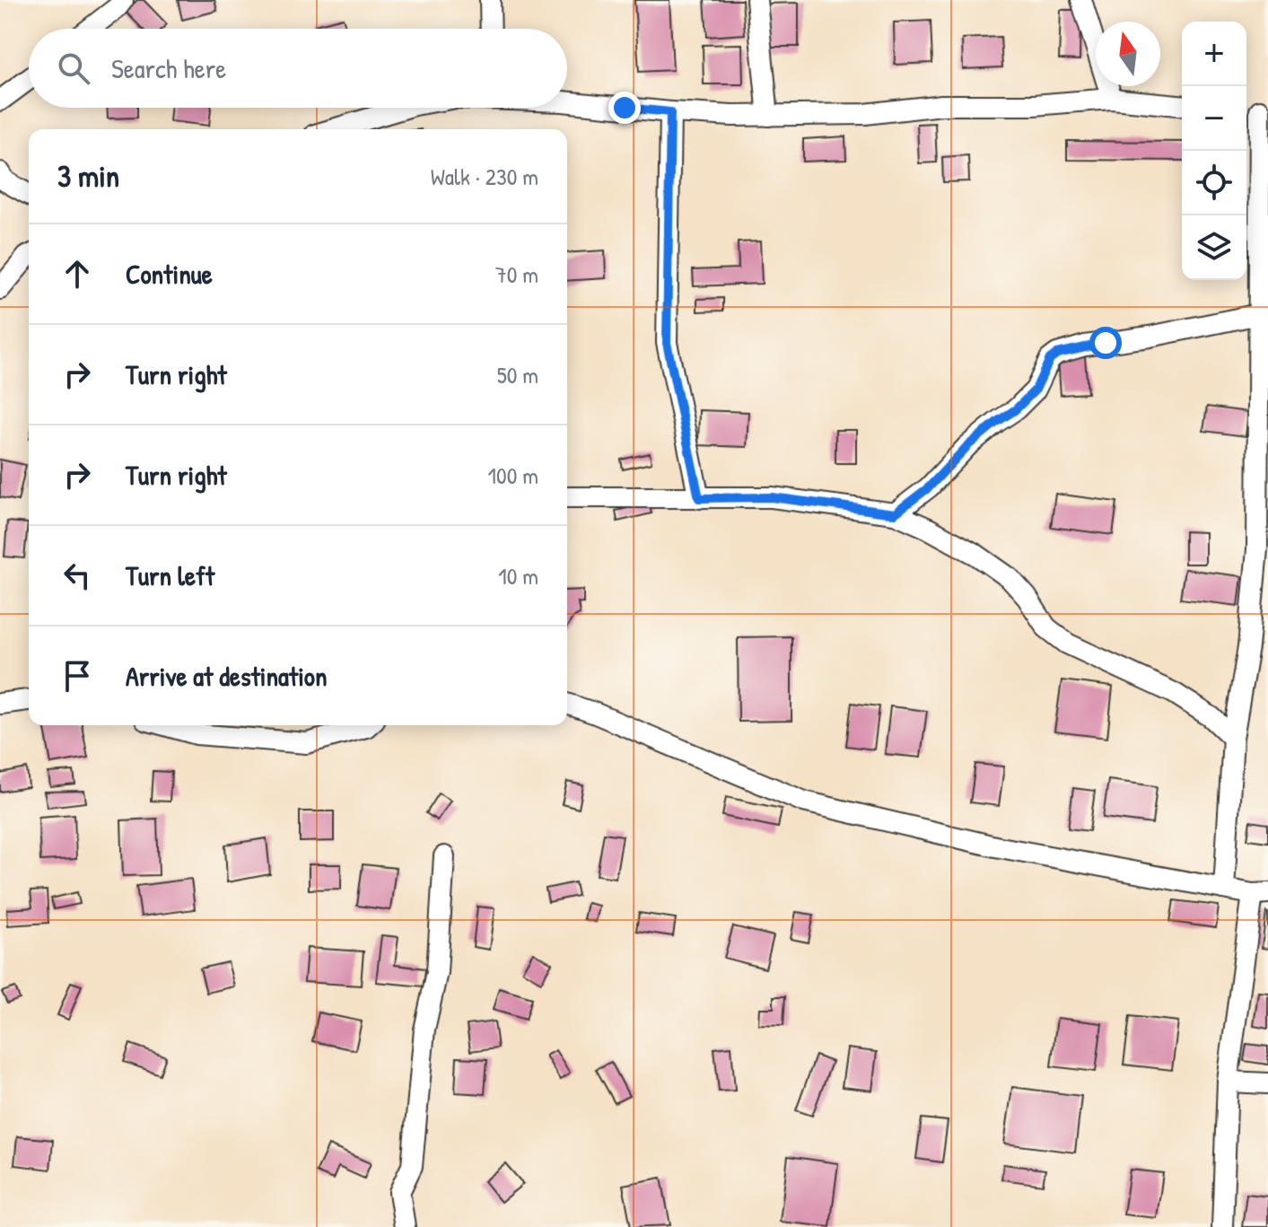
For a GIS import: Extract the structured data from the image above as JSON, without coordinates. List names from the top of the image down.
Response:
{
  "north": "top",
  "page": {
    "map_buttons": ["+", "−"],
    "search": "Search here",
    "heading": ["3 min", "Walk · 230 m"],
    "list": [
      ["Continue", "70 m"],
      ["Turn right", "50 m"],
      ["Turn right", "100 m"],
      ["Turn left", "10 m"],
      "Arrive at destination"
    ]
  }
}
